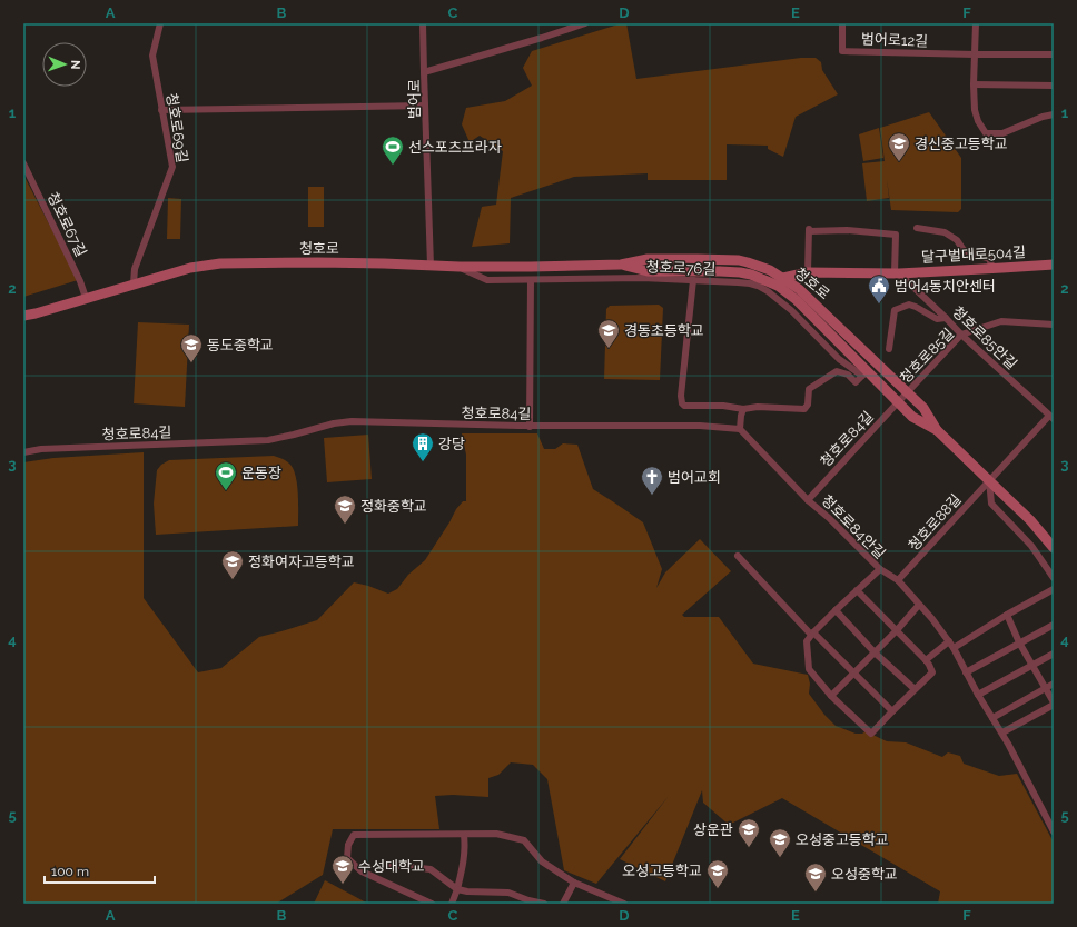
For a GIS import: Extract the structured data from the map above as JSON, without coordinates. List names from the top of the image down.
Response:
{
  "streets": {
    "main road": ["청호로", "달구벌대로504길"],
    "street": [
      "범어로12길",
      "범어로",
      "청호로69길",
      "청호로67길",
      "청호로76길",
      "청호로85안길",
      "청호로85길",
      "청호로84길",
      "청호로88길",
      "청호로84안길"
    ]
  },
  "crossings": [
    ["범어로", "청호로"],
    ["청호로69길", "청호로"],
    ["청호로67길", "청호로"],
    ["청호로", "달구벌대로504길"],
    ["청호로", "청호로76길"],
    ["청호로", "청호로85길"],
    ["청호로", "청호로84길"],
    ["청호로", "청호로88길"],
    ["달구벌대로504길", "청호로85안길"],
    ["청호로85안길", "청호로85길"],
    ["청호로85길", "청호로84길"],
    ["청호로84길", "청호로84안길"]
  ],
  "places": {
    "school or university": [
      "경신중고등학교",
      "경동초등학교",
      "동도중학교",
      "정화중학교",
      "정화여자고등학교",
      "상운관",
      "오성중고등학교",
      "수성대학교",
      "오성고등학교",
      "오성중학교"
    ],
    "sports": ["선스포츠프라자", "운동장"],
    "public building": ["범어4동치안센터"],
    "building": ["강당"],
    "church": ["범어교회"]
  },
  "scale_bar": "100 m",
  "north": "right",
  "grid": {
    "columns": [
      "A",
      "B",
      "C",
      "D",
      "E",
      "F"
    ],
    "rows": [
      "1",
      "2",
      "3",
      "4",
      "5"
    ]
  }
}
